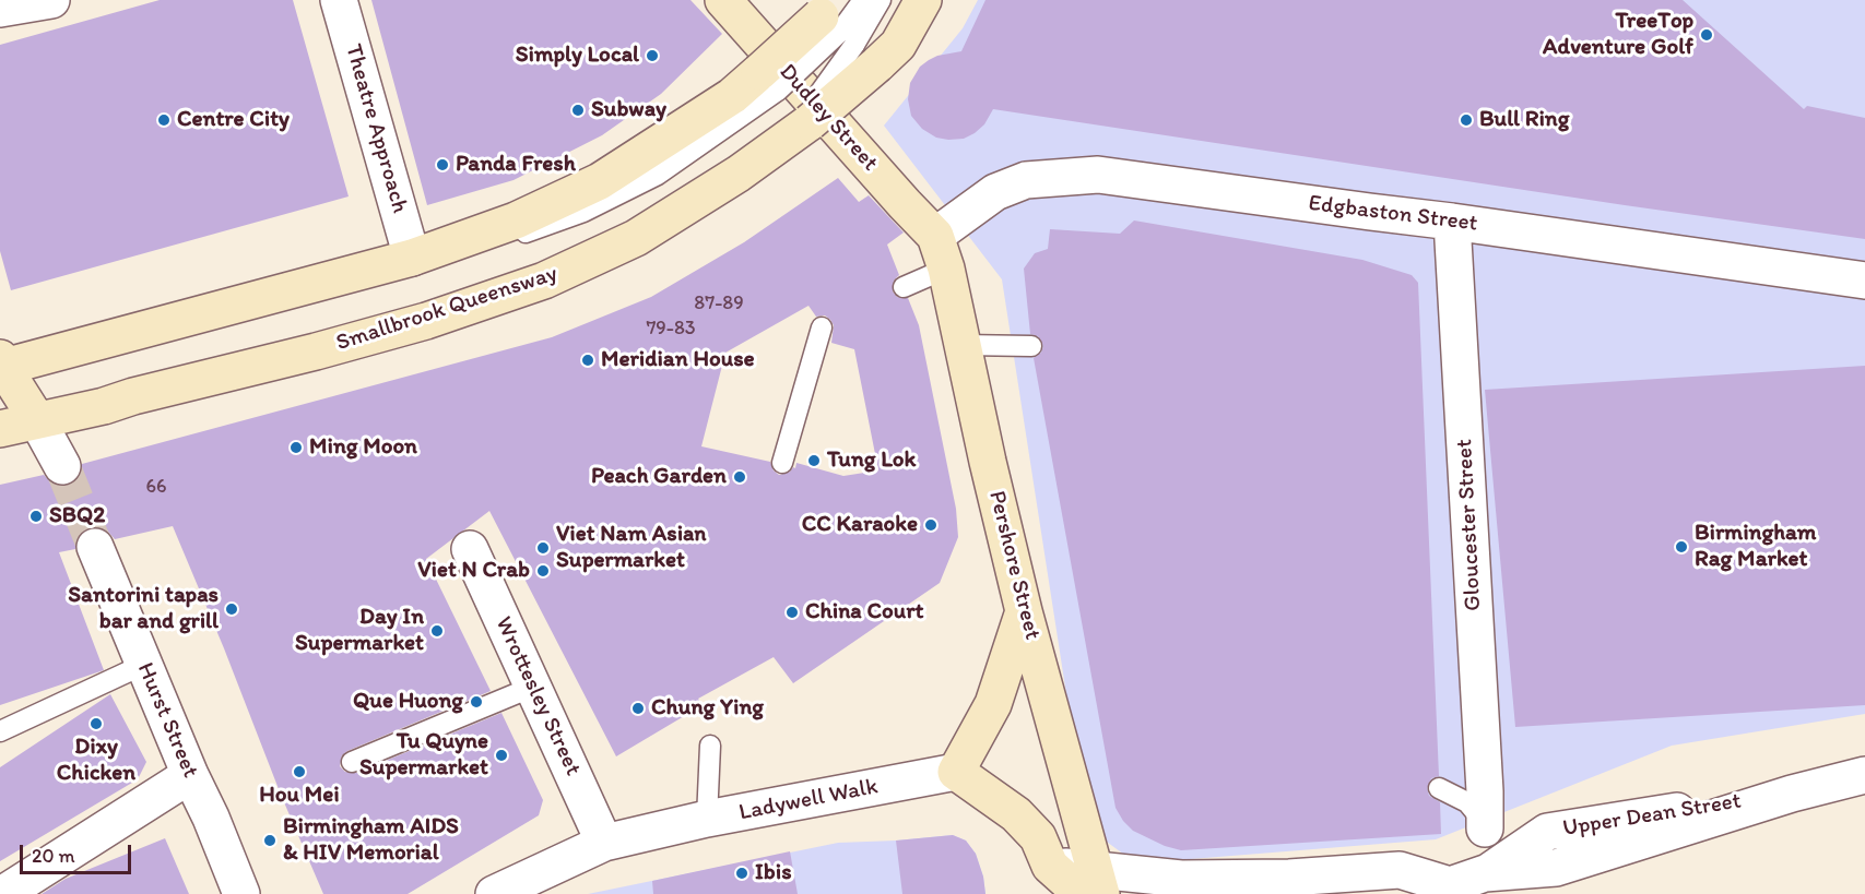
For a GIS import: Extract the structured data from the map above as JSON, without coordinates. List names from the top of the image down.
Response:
{
  "streets": {
    "street": [
      "Dudley Street",
      "Theatre Approach",
      "Edgbaston Street",
      "Smallbrook Queensway",
      "Gloucester Street",
      "Pershore Street",
      "Wrottesley Street",
      "Hurst Street",
      "Ladywell Walk",
      "Upper Dean Street"
    ]
  },
  "crossings": [
    ["Dudley Street", "Edgbaston Street"],
    ["Dudley Street", "Pershore Street"],
    ["Theatre Approach", "Smallbrook Queensway"],
    ["Edgbaston Street", "Gloucester Street"],
    ["Edgbaston Street", "Pershore Street"],
    ["Pershore Street", "Upper Dean Street"],
    ["Wrottesley Street", "Ladywell Walk"]
  ],
  "places": [
    "TreeTop Adventure Golf",
    "Simply Local",
    "Subway",
    "Centre City",
    "Bull Ring",
    "Panda Fresh",
    "Meridian House",
    "Ming Moon",
    "Tung Lok",
    "Peach Garden",
    "SBQ2",
    "CC Karaoke",
    "Birmingham Rag Market",
    "Viet Nam Asian Supermarket",
    "Viet N Crab",
    "Santorini tapas bar and grill",
    "China Court",
    "Day In Supermarket",
    "Que Huong",
    "Chung Ying",
    "Dixy Chicken",
    "Tu Quyne Supermarket",
    "Hou Mei",
    "Birmingham AIDS & HIV Memorial",
    "Ibis"
  ],
  "house_numbers": ["87-89", "79-83", "66"],
  "scale_bar": "20 m"
}
